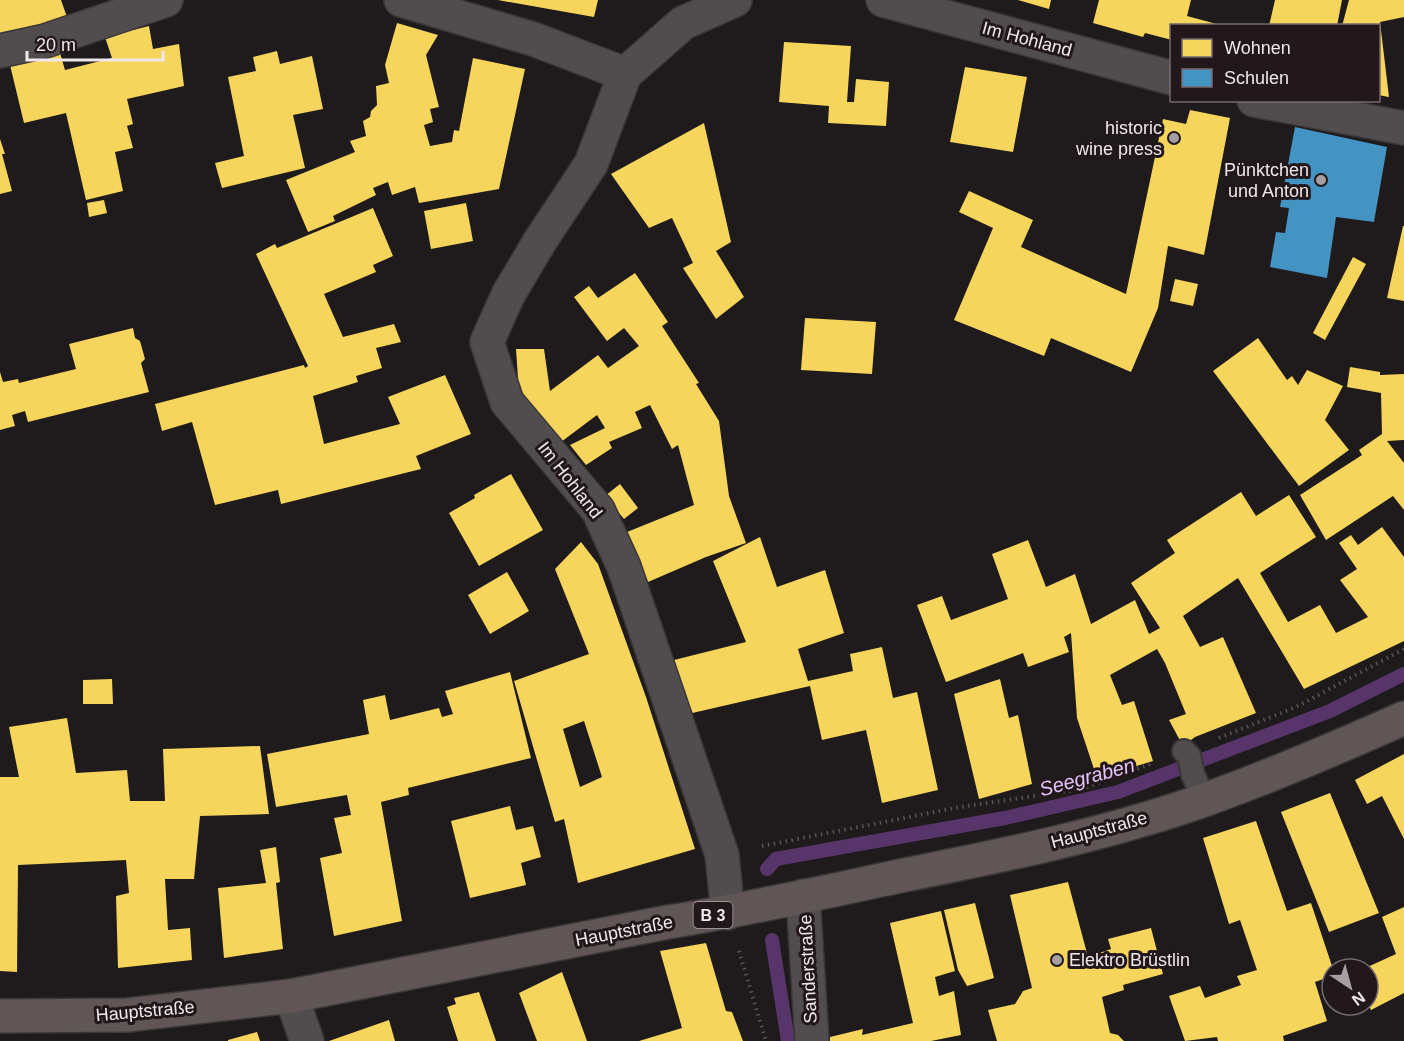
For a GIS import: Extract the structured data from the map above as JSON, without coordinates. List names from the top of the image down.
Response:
{
  "streets": {
    "main road": ["Hauptstraße", "B 3"],
    "street": ["Im Hohland", "Sanderstraße"]
  },
  "crossings": [
    ["Im Hohland", "Hauptstraße"],
    ["Hauptstraße", "Sanderstraße"]
  ],
  "water": ["Seegraben"],
  "places": ["historic wine press", "Pünktchen und Anton", "Elektro Brüstlin"],
  "legend": ["Wohnen", "Schulen"],
  "scale_bar": "20 m",
  "north": "bottom right"
}
